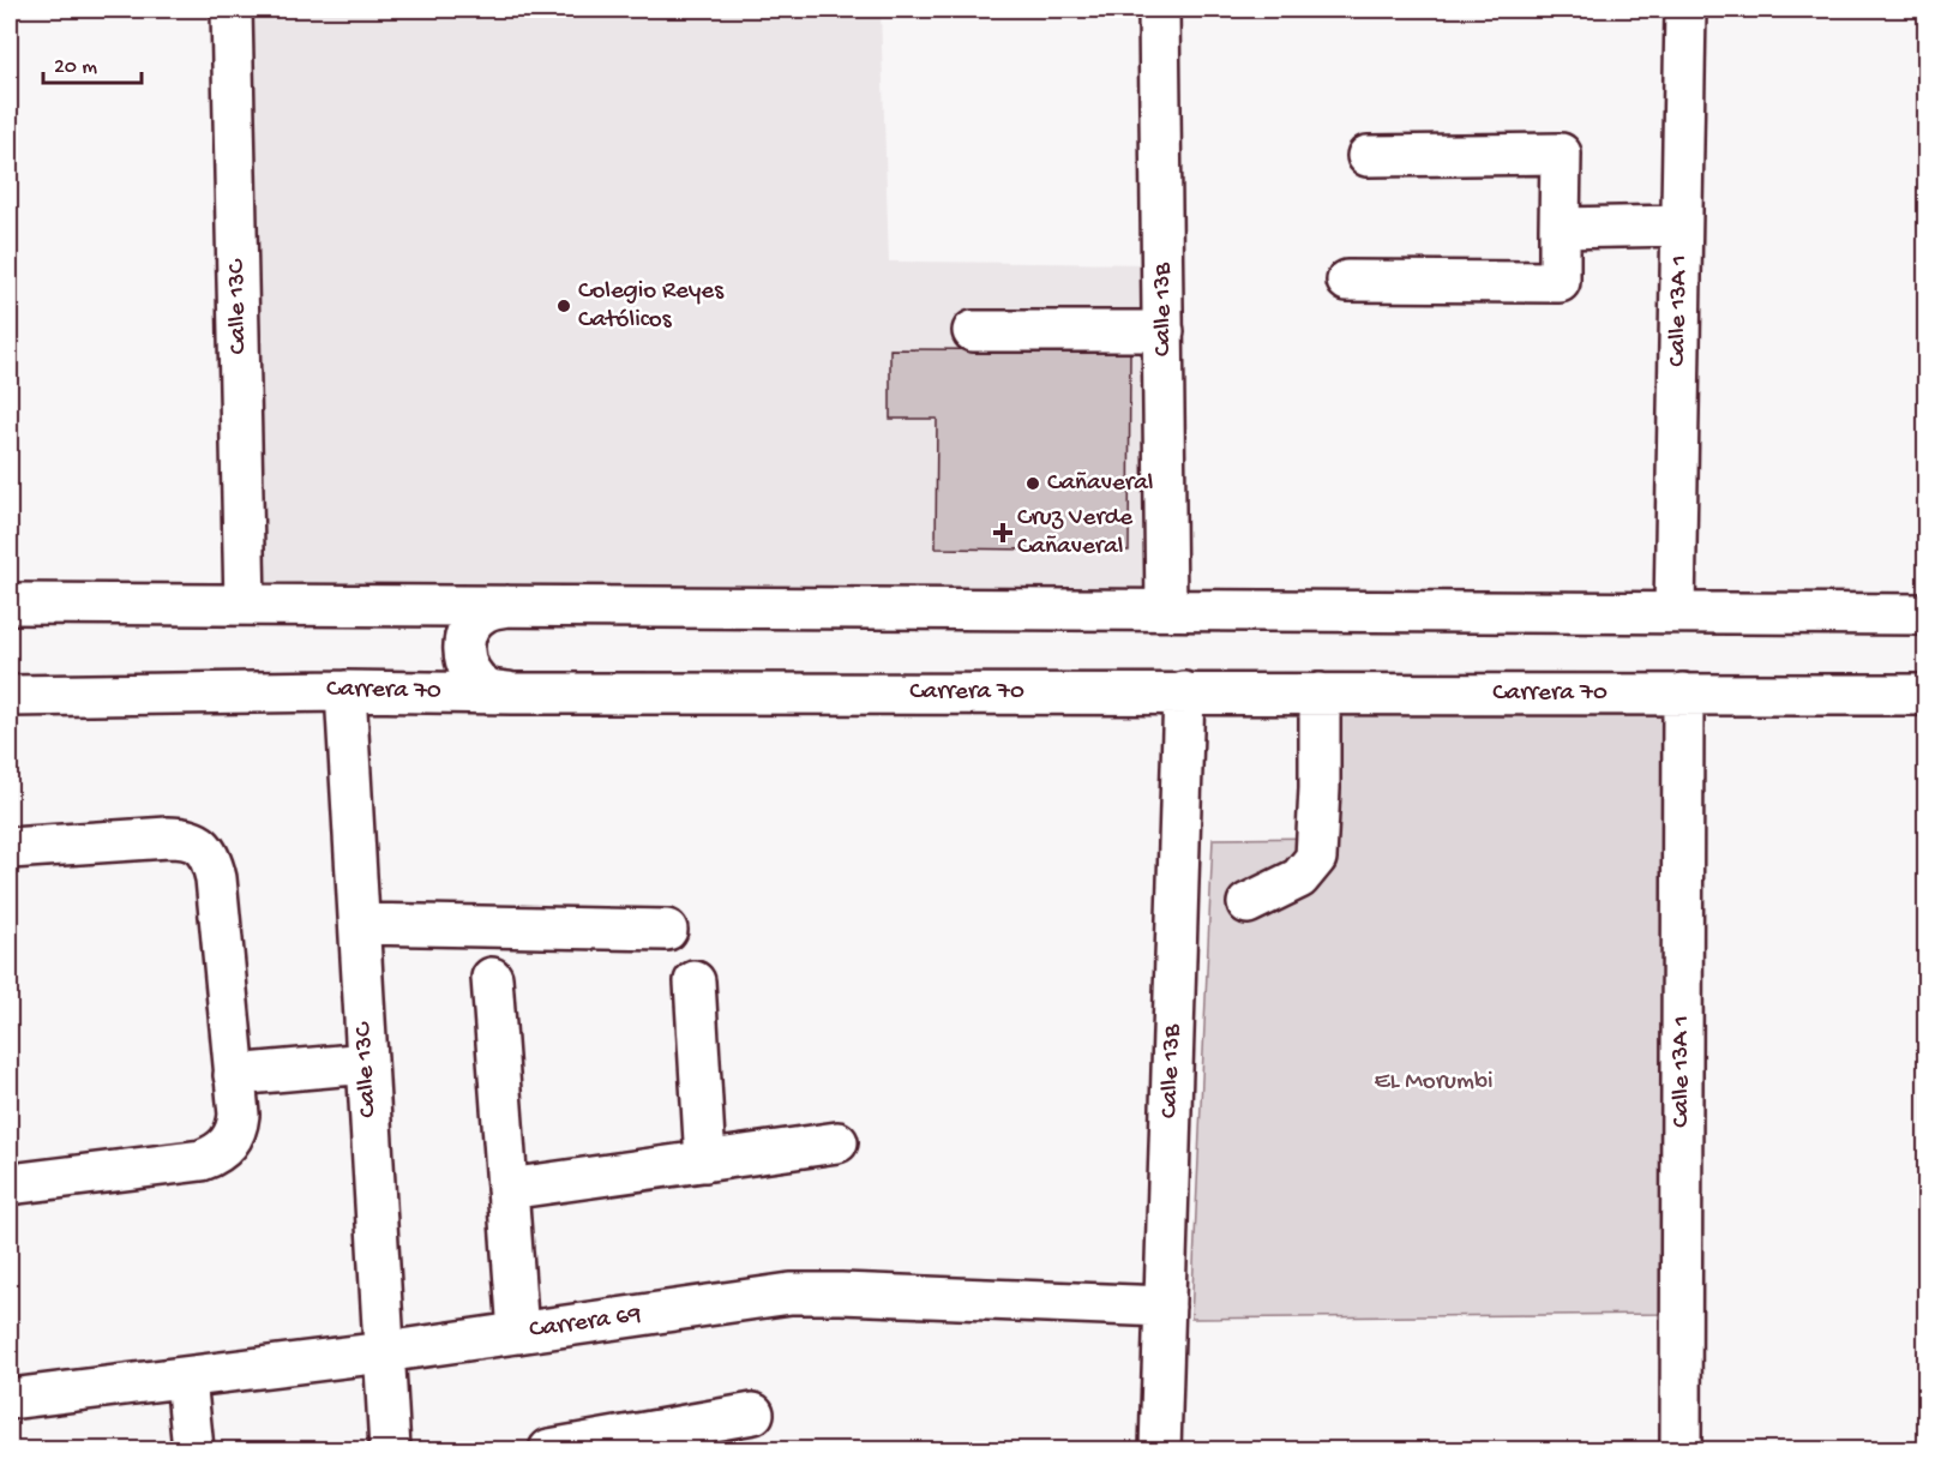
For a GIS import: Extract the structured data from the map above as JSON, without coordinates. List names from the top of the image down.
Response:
{
  "streets": {
    "street": [
      "Calle 13C",
      "Calle 13B",
      "Calle 13A 1",
      "Carrera 70",
      "Carrera 69"
    ]
  },
  "crossings": [
    ["Calle 13C", "Carrera 70"],
    ["Calle 13C", "Carrera 69"],
    ["Calle 13B", "Carrera 70"],
    ["Calle 13B", "Carrera 69"],
    ["Calle 13A 1", "Carrera 70"]
  ],
  "parks": ["EL Morumbi"],
  "places": {
    "other": ["Colegio Reyes Católicos", "Cañaveral"],
    "health": ["Cruz Verde Cañaveral"]
  },
  "scale_bar": "20 m"
}
